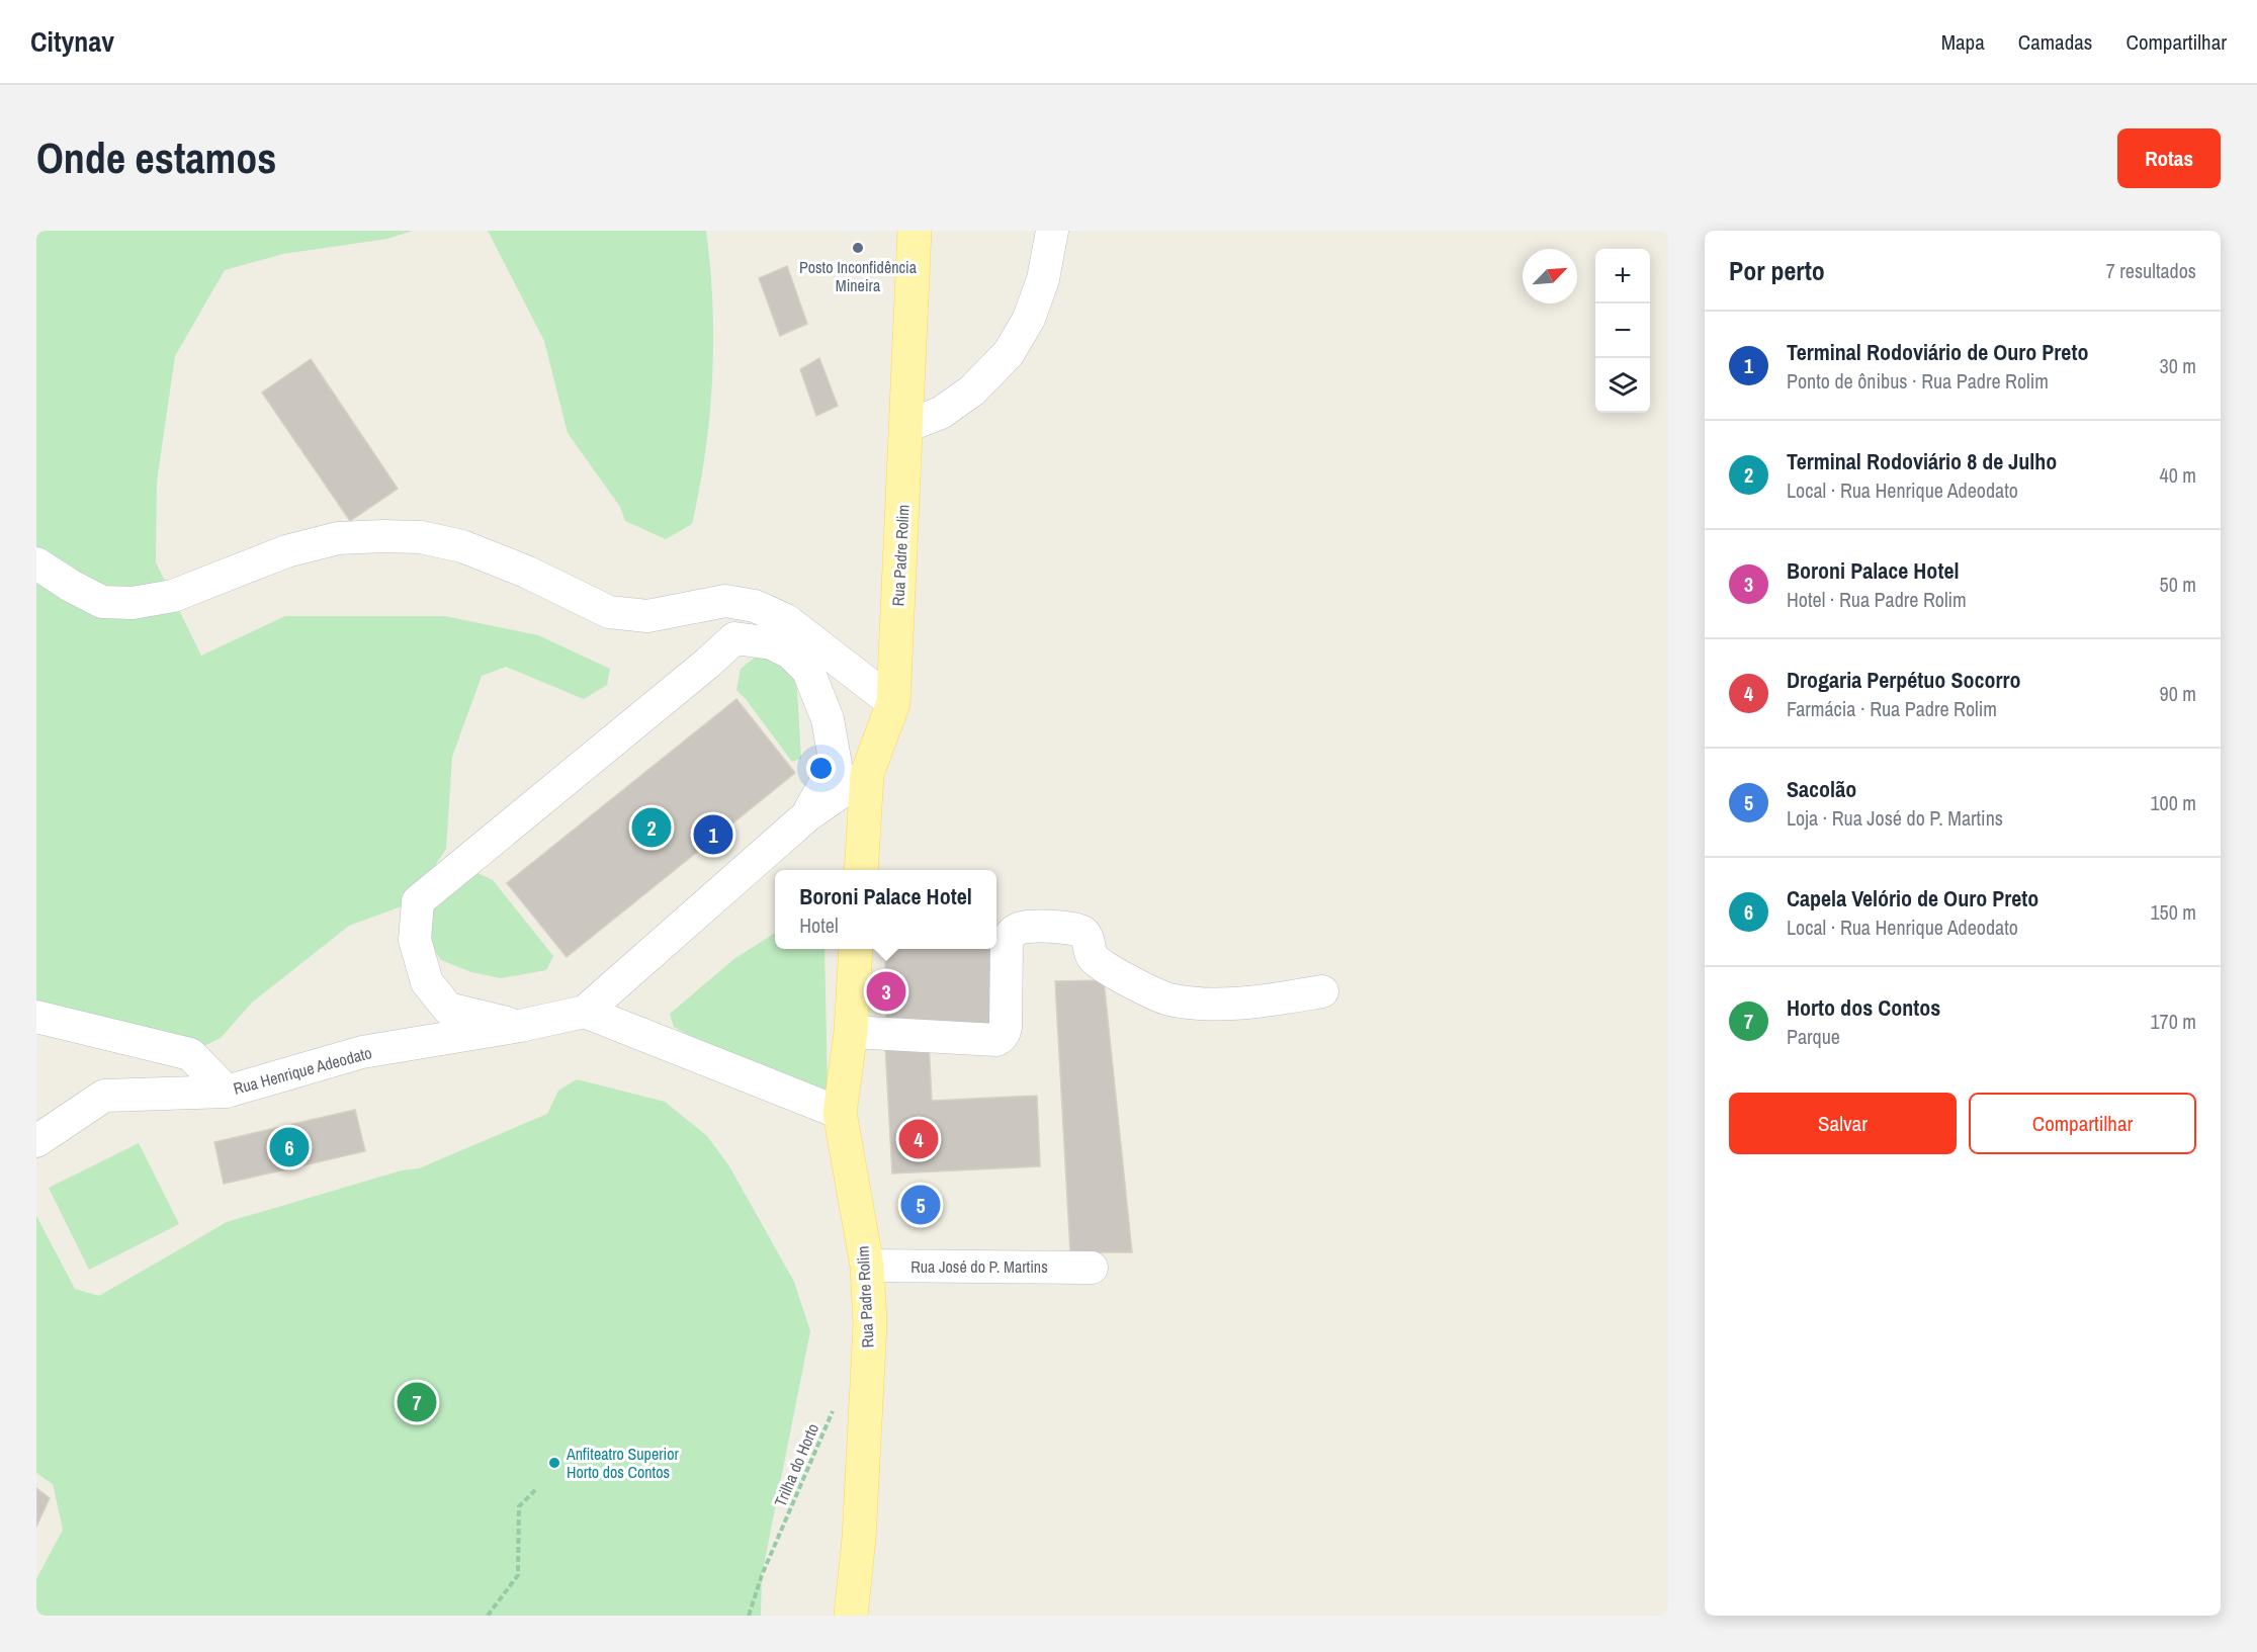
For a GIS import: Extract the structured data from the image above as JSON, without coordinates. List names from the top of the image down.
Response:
{
  "streets": {
    "main road": ["Rua Padre Rolim"],
    "street": ["Rua Henrique Adeodato", "Rua José do P. Martins"],
    "path": ["Trilha do Horto"]
  },
  "crossings": [
    ["Rua Padre Rolim", "Rua José do P. Martins"]
  ],
  "places": ["Posto Inconfidência Mineira", "Anfiteatro Superior Horto dos Contos"],
  "north": "top right",
  "page": {
    "header": "Citynav",
    "nav": ["Mapa", "Camadas", "Compartilhar"],
    "buttons": [
      "Rotas",
      ["Salvar", "Compartilhar"]
    ],
    "title": "Onde estamos",
    "heading": ["Por perto", "7 resultados"],
    "map_buttons": ["+", "−"],
    "list": [
      {
        "mark": "1",
        "name": "Terminal Rodoviário de Ouro Preto",
        "note": "Ponto de ônibus · Rua Padre Rolim",
        "value": "30 m"
      },
      {
        "mark": "2",
        "name": "Terminal Rodoviário 8 de Julho",
        "note": "Local · Rua Henrique Adeodato",
        "value": "40 m"
      },
      {
        "mark": "3",
        "name": "Boroni Palace Hotel",
        "note": "Hotel · Rua Padre Rolim",
        "value": "50 m"
      },
      {
        "mark": "4",
        "name": "Drogaria Perpétuo Socorro",
        "note": "Farmácia · Rua Padre Rolim",
        "value": "90 m"
      },
      {
        "mark": "5",
        "name": "Sacolão",
        "note": "Loja · Rua José do P. Martins",
        "value": "100 m"
      },
      {
        "mark": "6",
        "name": "Capela Velório de Ouro Preto",
        "note": "Local · Rua Henrique Adeodato",
        "value": "150 m"
      },
      {
        "mark": "7",
        "name": "Horto dos Contos",
        "note": "Parque",
        "value": "170 m"
      }
    ],
    "pins": [
      "2",
      "1",
      "3",
      "4",
      "6",
      "5",
      "7"
    ],
    "popup": ["Boroni Palace Hotel", "Hotel"]
  }
}
